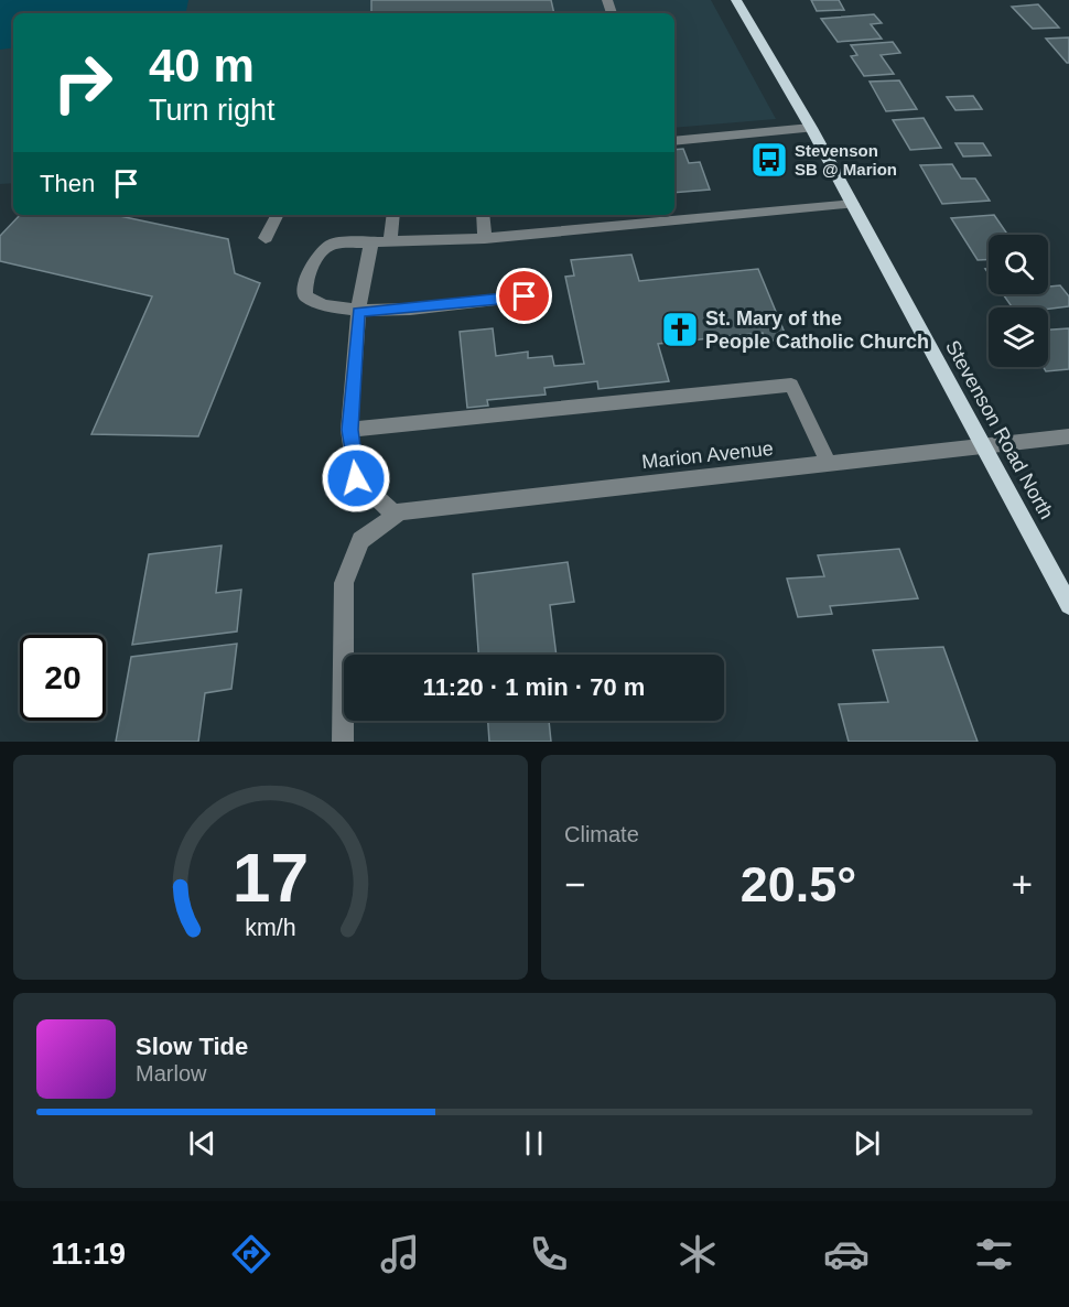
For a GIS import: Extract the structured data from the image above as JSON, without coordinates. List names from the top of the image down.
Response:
{
  "streets": {
    "main road": ["Stevenson Road North"],
    "street": ["Marion Avenue"]
  },
  "crossings": [
    ["Stevenson Road North", "Marion Avenue"]
  ],
  "places": {
    "bus stop": ["Stevenson SB @ Marion"],
    "church": ["St. Mary of the People Catholic Church"]
  },
  "page": {
    "turn": ["40 m", "Turn right"],
    "then": "Then",
    "limit": "20",
    "trip": "11:20 · 1 min · 70 m",
    "tile": "Climate",
    "heat": ["−", "20.5°", "+"],
    "song": ["Slow Tide", "Marlow"],
    "tabs": "11:19",
    "gauge": ["17", "km/h"]
  }
}
